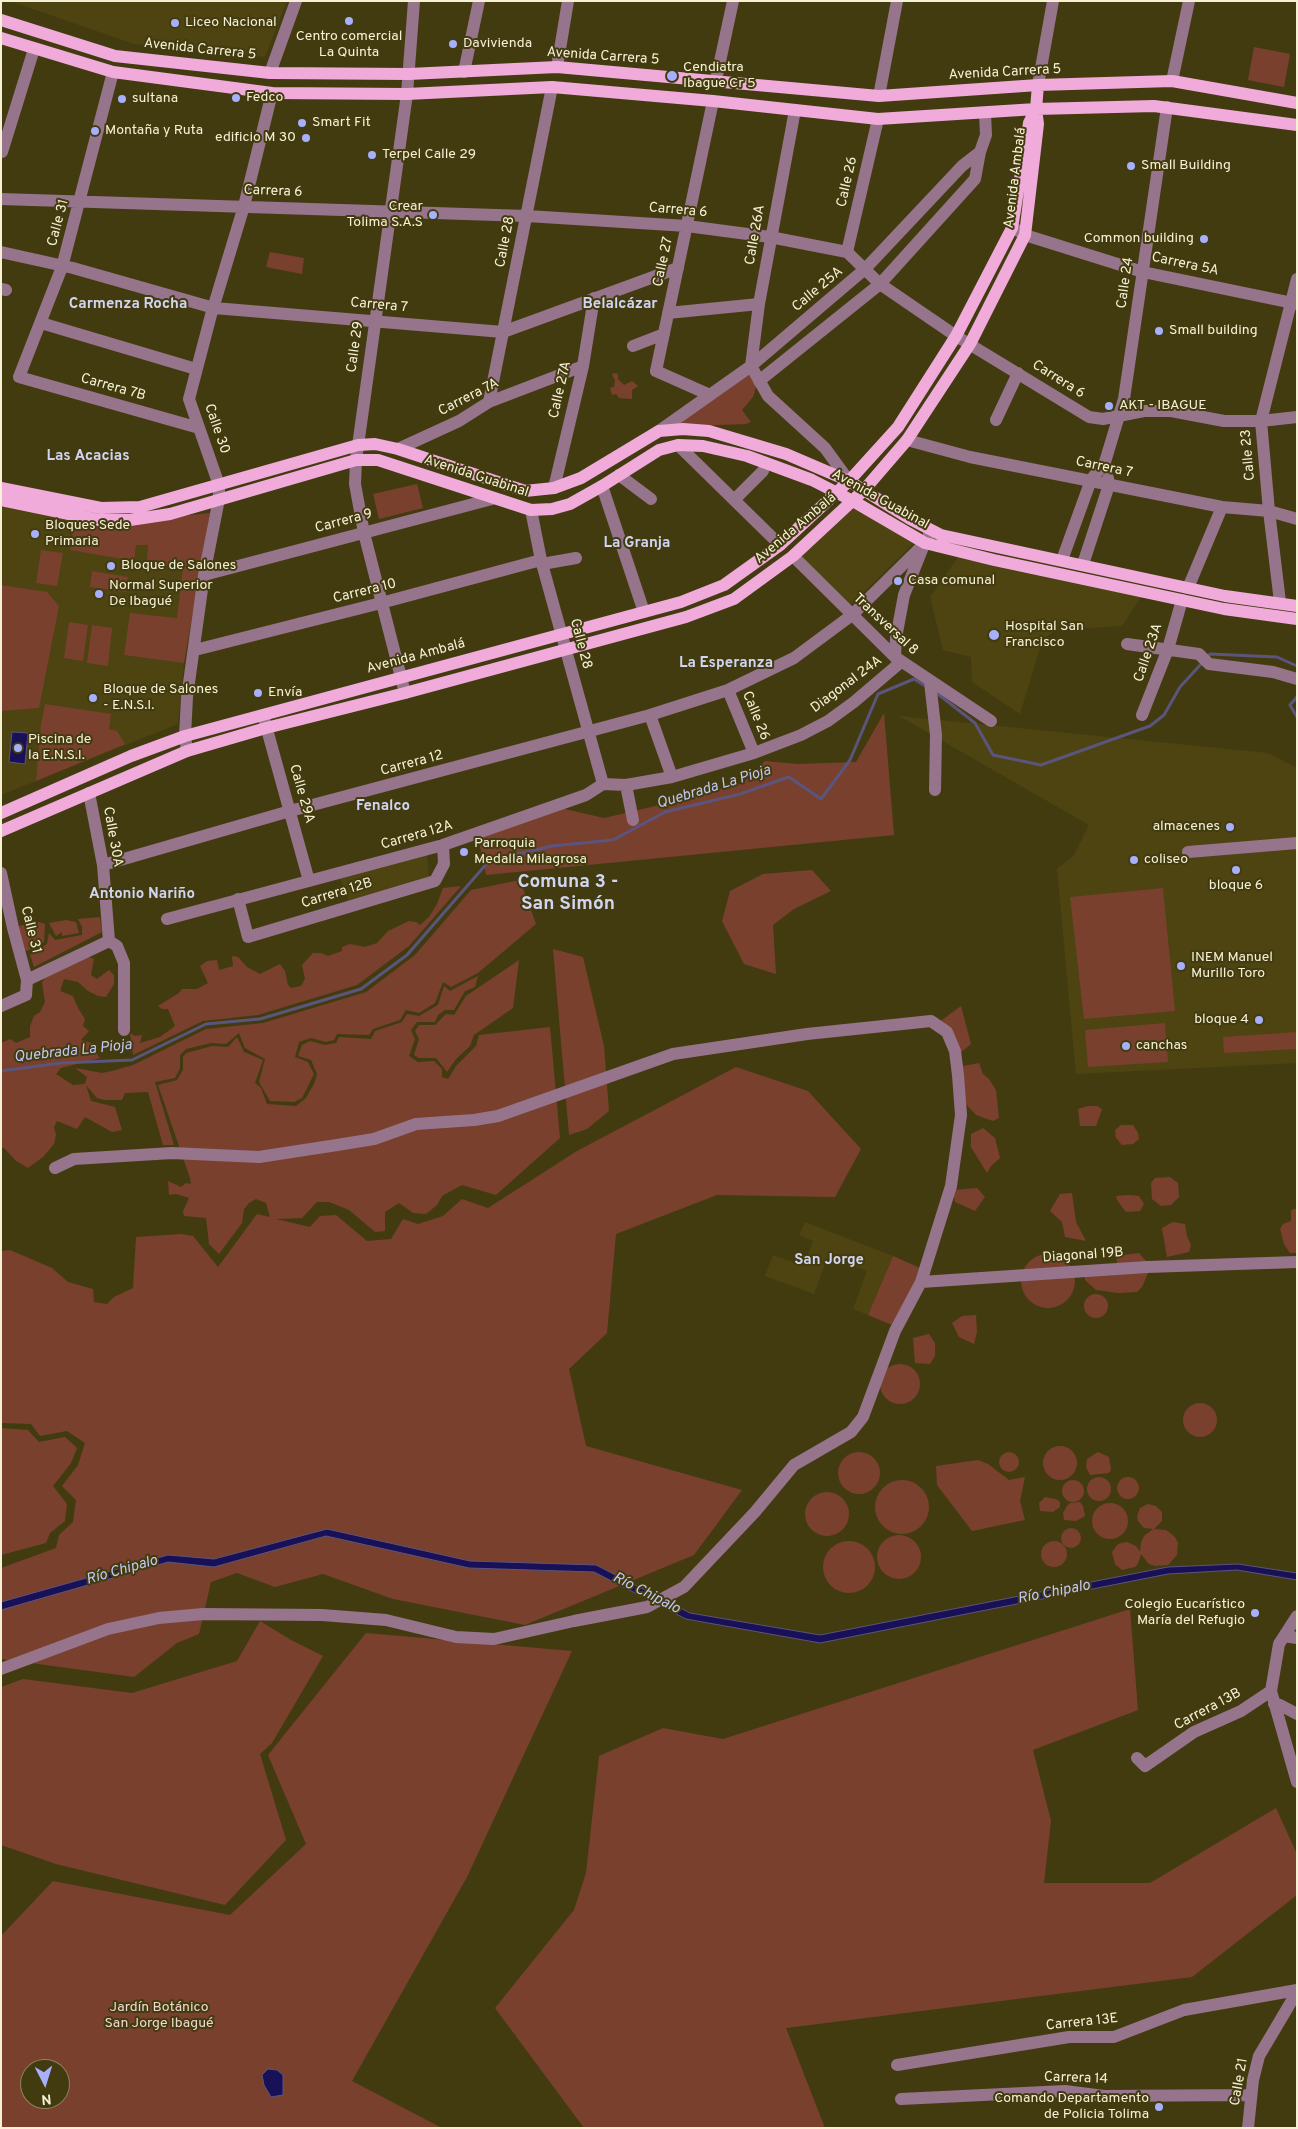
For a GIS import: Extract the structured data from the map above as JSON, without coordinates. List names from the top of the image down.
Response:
{
  "streets": {
    "main road": ["Avenida Carrera 5", "Avenida Ambalá", "Avenida Guabinal"],
    "street": [
      "Calle 26",
      "Carrera 6",
      "Calle 31",
      "Calle 26A",
      "Calle 28",
      "Calle 27",
      "Carrera 5A",
      "Calle 24",
      "Calle 25A",
      "Carrera 7",
      "Calle 29",
      "Carrera 7B",
      "Calle 27A",
      "Carrera 7A",
      "Calle 30",
      "Calle 23",
      "Carrera 9",
      "Carrera 10",
      "Transversal 8",
      "Calle 23A",
      "Diagonal 24A",
      "Carrera 12",
      "Calle 29A",
      "Carrera 12A",
      "Calle 30A",
      "Carrera 12B",
      "Diagonal 19B",
      "Carrera 13B",
      "Carrera 13E",
      "Carrera 14",
      "Calle 21"
    ]
  },
  "crossings": [
    ["Avenida Carrera 5", "Calle 29"],
    ["Avenida Ambalá", "Carrera 6"],
    ["Avenida Ambalá", "Calle 28"],
    ["Avenida Ambalá", "Carrera 5A"],
    ["Avenida Ambalá", "Carrera 7"],
    ["Avenida Ambalá", "Calle 29"],
    ["Avenida Ambalá", "Calle 30"],
    ["Avenida Ambalá", "Avenida Guabinal"],
    ["Avenida Ambalá", "Transversal 8"],
    ["Avenida Ambalá", "Calle 29A"],
    ["Avenida Ambalá", "Calle 30A"],
    ["Calle 26", "Carrera 6"],
    ["Calle 26", "Diagonal 24A"],
    ["Calle 26", "Carrera 12"],
    ["Carrera 6", "Calle 31"],
    ["Carrera 6", "Calle 26A"],
    ["Carrera 6", "Calle 28"],
    ["Carrera 6", "Calle 27"],
    ["Carrera 6", "Calle 24"],
    ["Carrera 6", "Calle 25A"],
    ["Carrera 6", "Calle 29"],
    ["Carrera 6", "Calle 30"],
    ["Carrera 6", "Calle 23"],
    ["Calle 31", "Carrera 7"],
    ["Calle 31", "Carrera 7B"],
    ["Calle 26A", "Calle 25A"],
    ["Calle 28", "Carrera 7"],
    ["Calle 28", "Carrera 7A"],
    ["Calle 28", "Avenida Guabinal"],
    ["Calle 28", "Carrera 10"],
    ["Calle 28", "Carrera 12"],
    ["Calle 28", "Carrera 12A"],
    ["Calle 27", "Calle 25A"],
    ["Calle 27", "Carrera 7"],
    ["Carrera 5A", "Calle 24"],
    ["Carrera 5A", "Calle 23"],
    ["Calle 24", "Carrera 7"],
    ["Calle 24", "Avenida Guabinal"],
    ["Calle 25A", "Avenida Guabinal"],
    ["Carrera 7", "Calle 29"],
    ["Carrera 7", "Calle 27A"],
    ["Carrera 7", "Calle 30"],
    ["Carrera 7", "Calle 23"],
    ["Carrera 7", "Calle 23A"],
    ["Calle 29", "Avenida Guabinal"],
    ["Calle 29", "Carrera 9"],
    ["Calle 29", "Carrera 10"],
    ["Carrera 7B", "Calle 30"],
    ["Calle 27A", "Carrera 7A"],
    ["Calle 27A", "Avenida Guabinal"],
    ["Carrera 7A", "Avenida Guabinal"],
    ["Calle 30", "Avenida Guabinal"],
    ["Calle 30", "Carrera 9"],
    ["Calle 30", "Carrera 10"],
    ["Calle 23", "Avenida Guabinal"],
    ["Avenida Guabinal", "Carrera 9"],
    ["Avenida Guabinal", "Calle 23A"],
    ["Avenida Guabinal", "Carrera 12"],
    ["Transversal 8", "Diagonal 24A"],
    ["Transversal 8", "Carrera 12"],
    ["Carrera 12", "Calle 29A"],
    ["Carrera 12", "Calle 30A"],
    ["Calle 29A", "Carrera 12A"],
    ["Carrera 12A", "Carrera 12B"],
    ["Carrera 13E", "Calle 21"],
    ["Carrera 14", "Calle 21"]
  ],
  "districts": [
    "Carmenza Rocha",
    "Belalcázar",
    "Las Acacias",
    "La Granja",
    "La Esperanza",
    "Fenalco",
    "Comuna 3 - San Simón",
    "Antonio Nariño",
    "San Jorge"
  ],
  "water": ["Quebrada La Pioja", "Río Chipalo"],
  "parks": ["Jardín Botánico San Jorge Ibagué"],
  "places": [
    "Centro comercial La Quinta",
    "Liceo Nacional",
    "Davivienda",
    "Cendiatra Ibague Cr 5",
    "Fedco",
    "sultana",
    "Smart Fit",
    "Montaña y Ruta",
    "edificio M 30",
    "Terpel Calle 29",
    "Small Building",
    "Crear Tolima S.A.S",
    "Common building",
    "Small building",
    "AKT - IBAGUE",
    "Bloques Sede Primaria",
    "Bloque de Salones",
    "Casa comunal",
    "Normal Superior De Ibagué",
    "Hospital San Francisco",
    "Envía",
    "Bloque de Salones - E.N.S.I.",
    "Piscina de la E.N.S.I.",
    "almacenes",
    "Parroquia Medalla Milagrosa",
    "coliseo",
    "bloque 6",
    "INEM Manuel Murillo Toro",
    "bloque 4",
    "canchas",
    "Colegio Eucarístico María del Refugio",
    "Comando Departamento de Policia Tolima"
  ],
  "north": "bottom"
}
